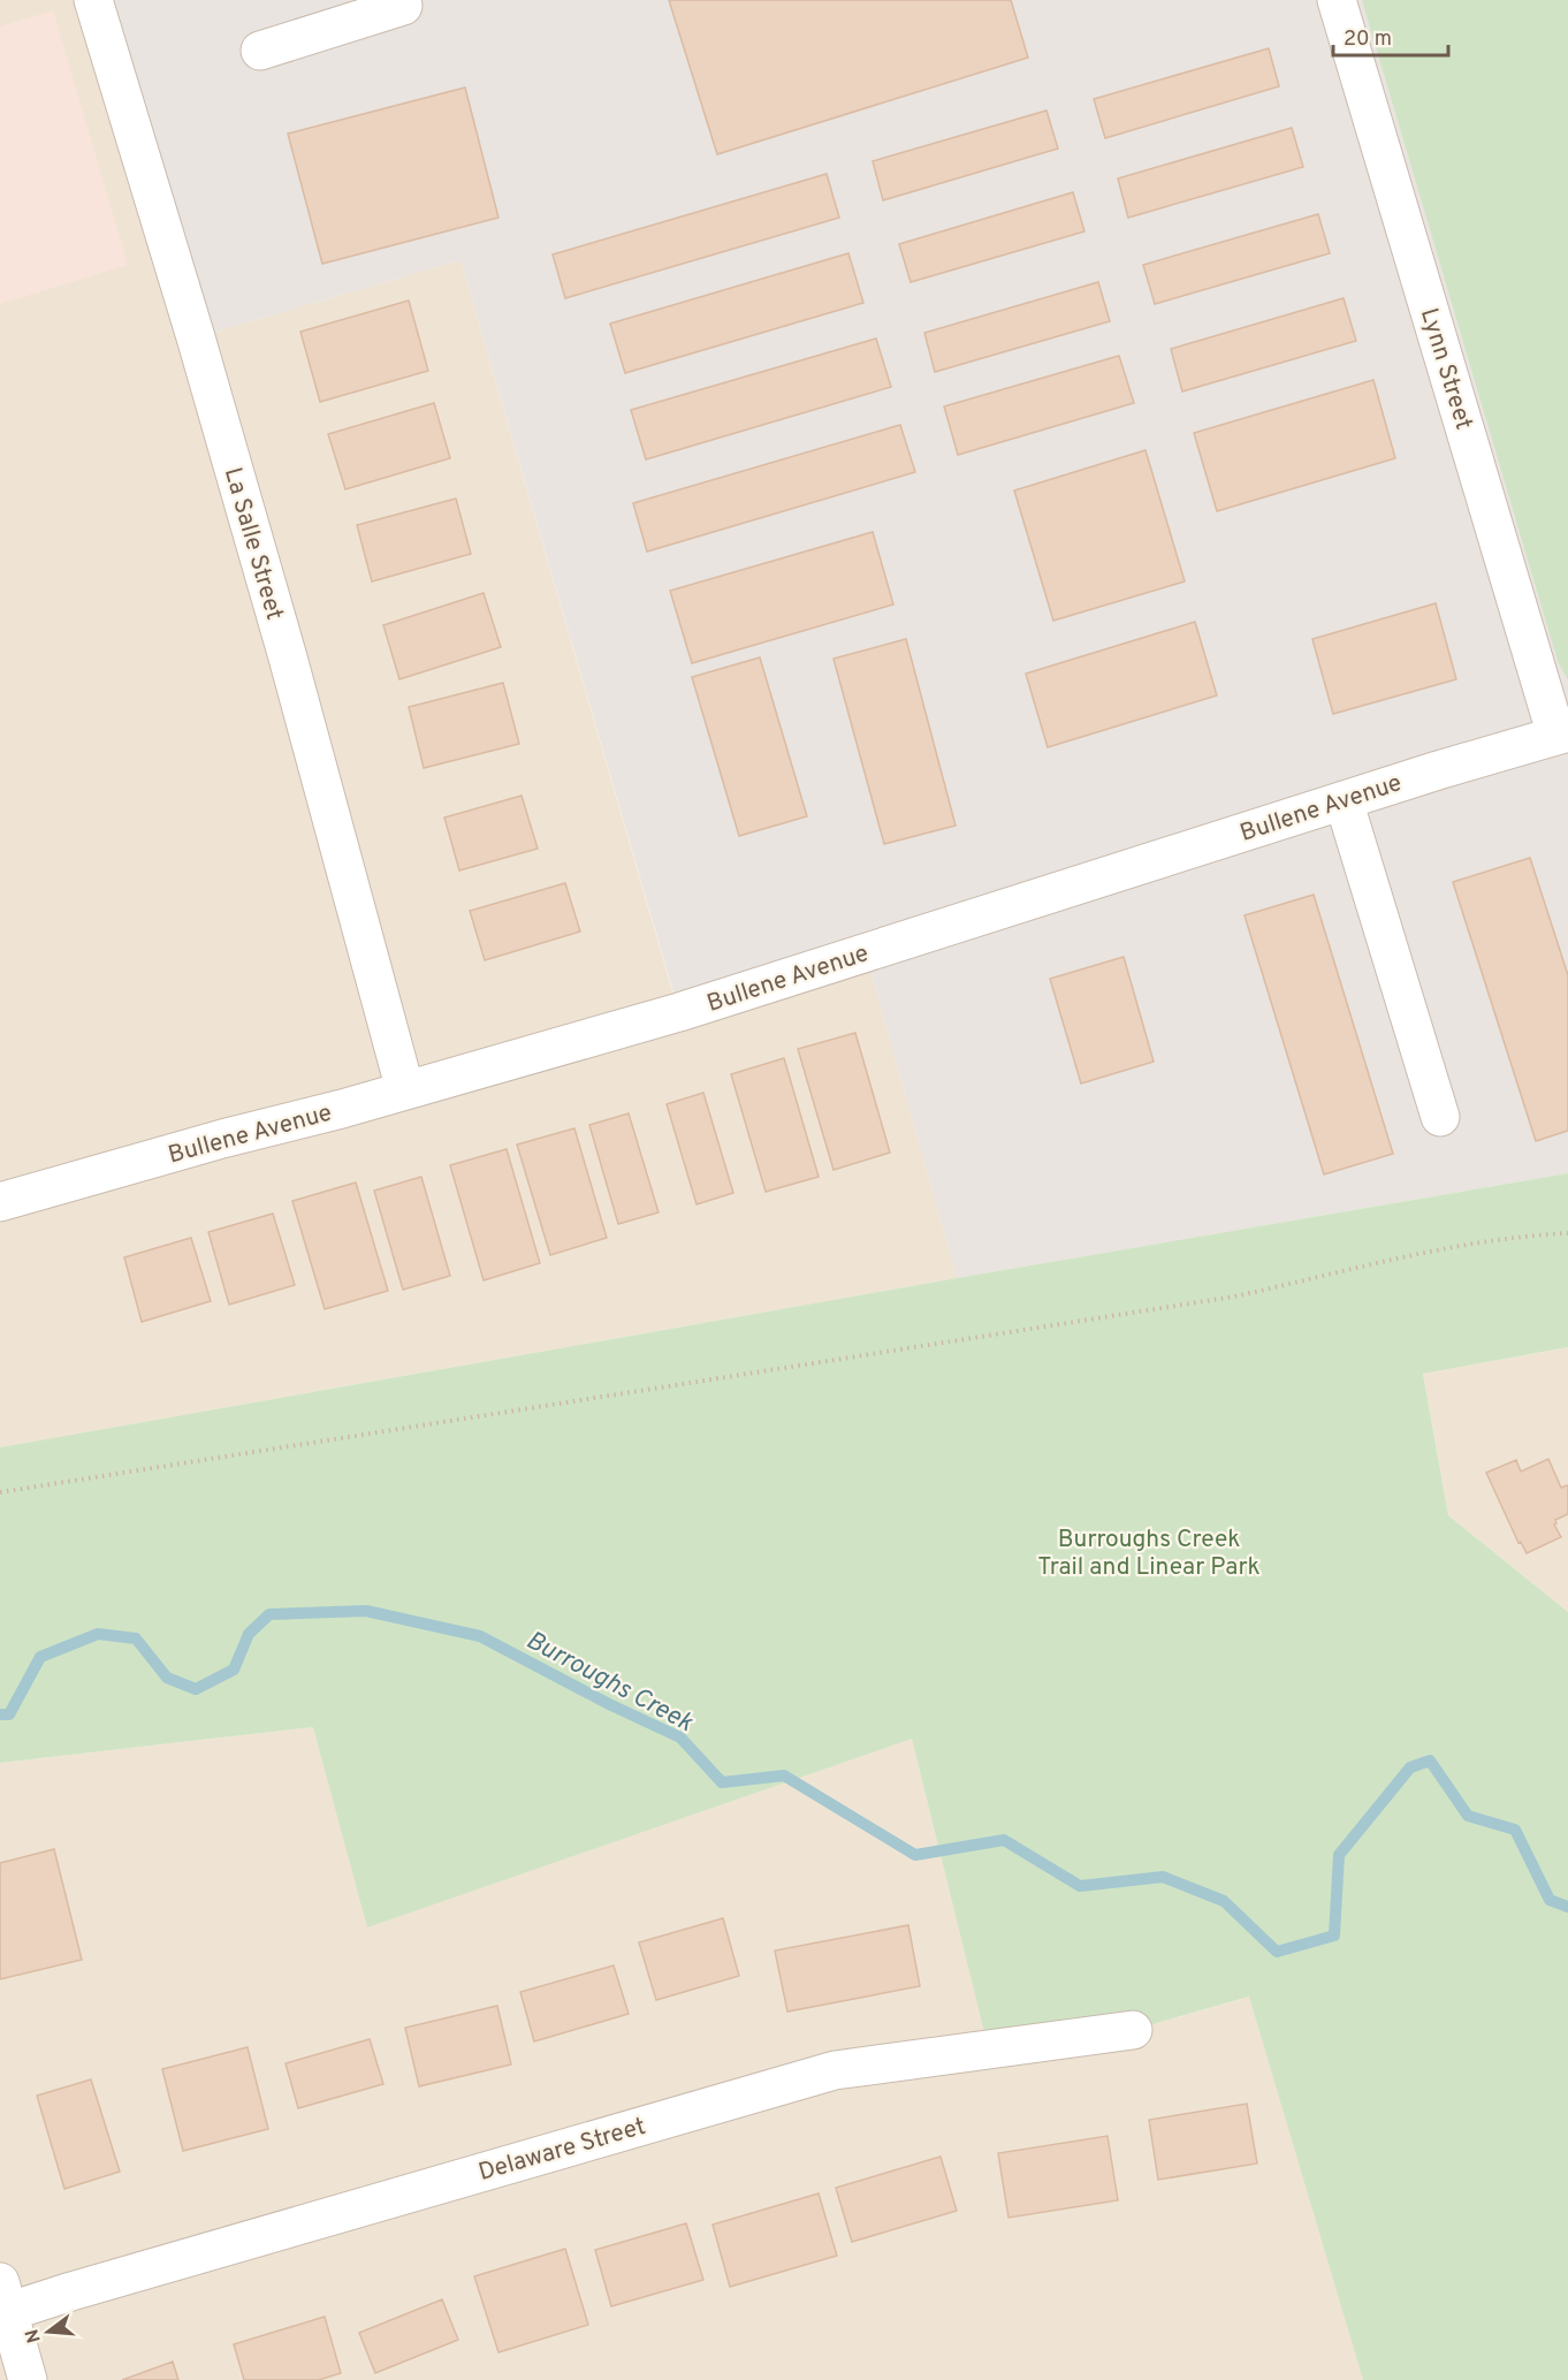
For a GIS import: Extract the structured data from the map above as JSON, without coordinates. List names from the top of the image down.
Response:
{
  "streets": {
    "street": [
      "Lynn Street",
      "La Salle Street",
      "Bullene Avenue",
      "Delaware Street"
    ]
  },
  "crossings": [
    ["Lynn Street", "Bullene Avenue"],
    ["La Salle Street", "Bullene Avenue"]
  ],
  "water": ["Burroughs Creek"],
  "parks": ["Burroughs Creek Trail and Linear Park"],
  "scale_bar": "20 m",
  "north": "left"
}
